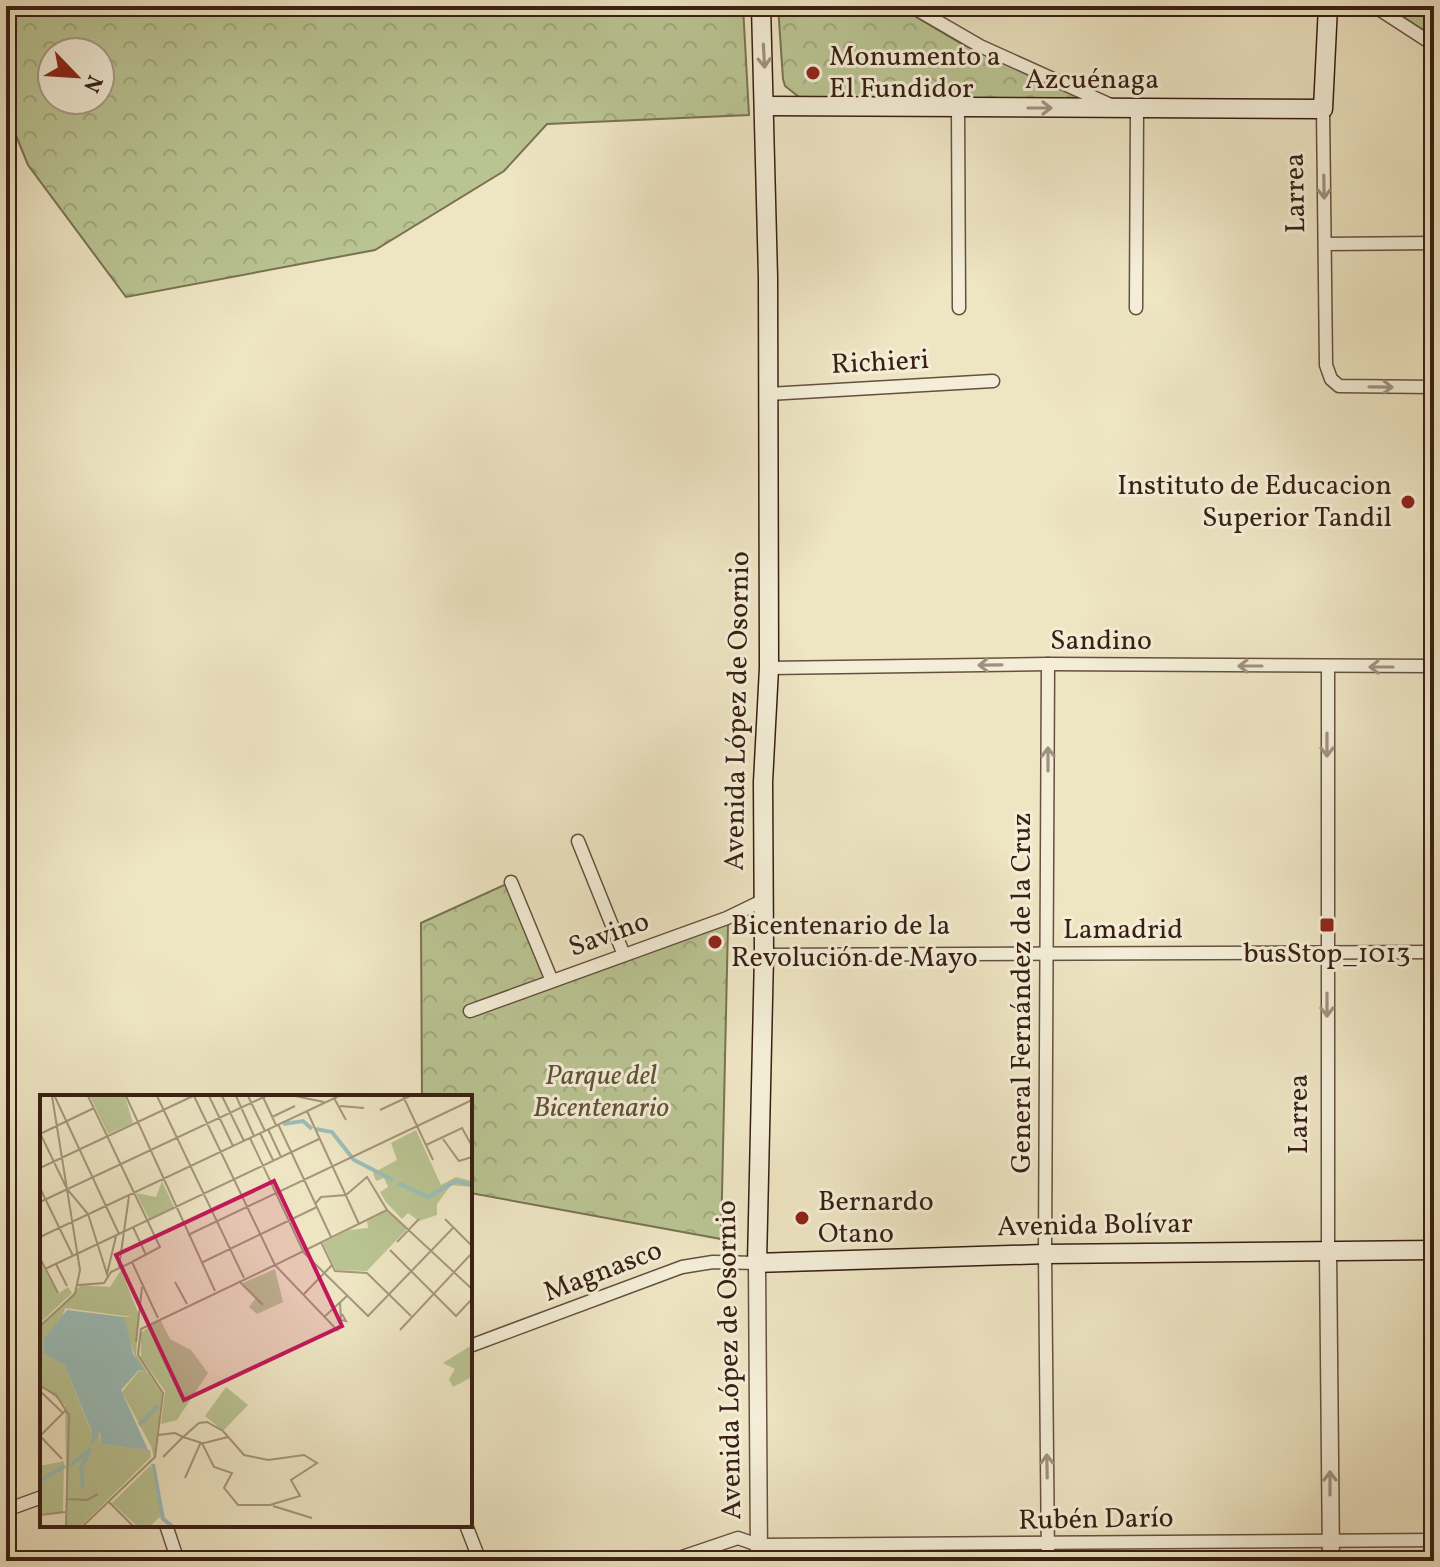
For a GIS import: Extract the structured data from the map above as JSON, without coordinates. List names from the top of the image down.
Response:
{
  "streets": {
    "main road": [
      "Azcuénaga",
      "Larrea",
      "Avenida López de Osornio",
      "Avenida Bolívar"
    ],
    "street": [
      "Richieri",
      "Sandino",
      "Lamadrid",
      "Savino",
      "General Fernández de la Cruz",
      "Magnasco",
      "Rubén Darío"
    ]
  },
  "crossings": [
    ["Azcuénaga", "Larrea"],
    ["Azcuénaga", "Avenida López de Osornio"],
    ["Larrea", "Sandino"],
    ["Larrea", "Lamadrid"],
    ["Larrea", "Avenida Bolívar"],
    ["Larrea", "Rubén Darío"],
    ["Richieri", "Avenida López de Osornio"],
    ["Sandino", "Avenida López de Osornio"],
    ["Sandino", "General Fernández de la Cruz"],
    ["Avenida López de Osornio", "Lamadrid"],
    ["Avenida López de Osornio", "Savino"],
    ["Avenida López de Osornio", "Avenida Bolívar"],
    ["Avenida López de Osornio", "Magnasco"],
    ["Avenida López de Osornio", "Rubén Darío"],
    ["Lamadrid", "General Fernández de la Cruz"],
    ["General Fernández de la Cruz", "Avenida Bolívar"],
    ["General Fernández de la Cruz", "Rubén Darío"],
    ["Avenida Bolívar", "Magnasco"]
  ],
  "one_way": ["Sandino", "General Fernández de la Cruz"],
  "parks": ["Parque del Bicentenario"],
  "places": {
    "other": [
      "Monumento a El Fundidor",
      "Instituto de Educacion Superior Tandil",
      "Bicentenario de la Revolución de Mayo",
      "Bernardo Otano"
    ],
    "transit": ["busStop_1013"]
  },
  "north": "bottom right"
}
